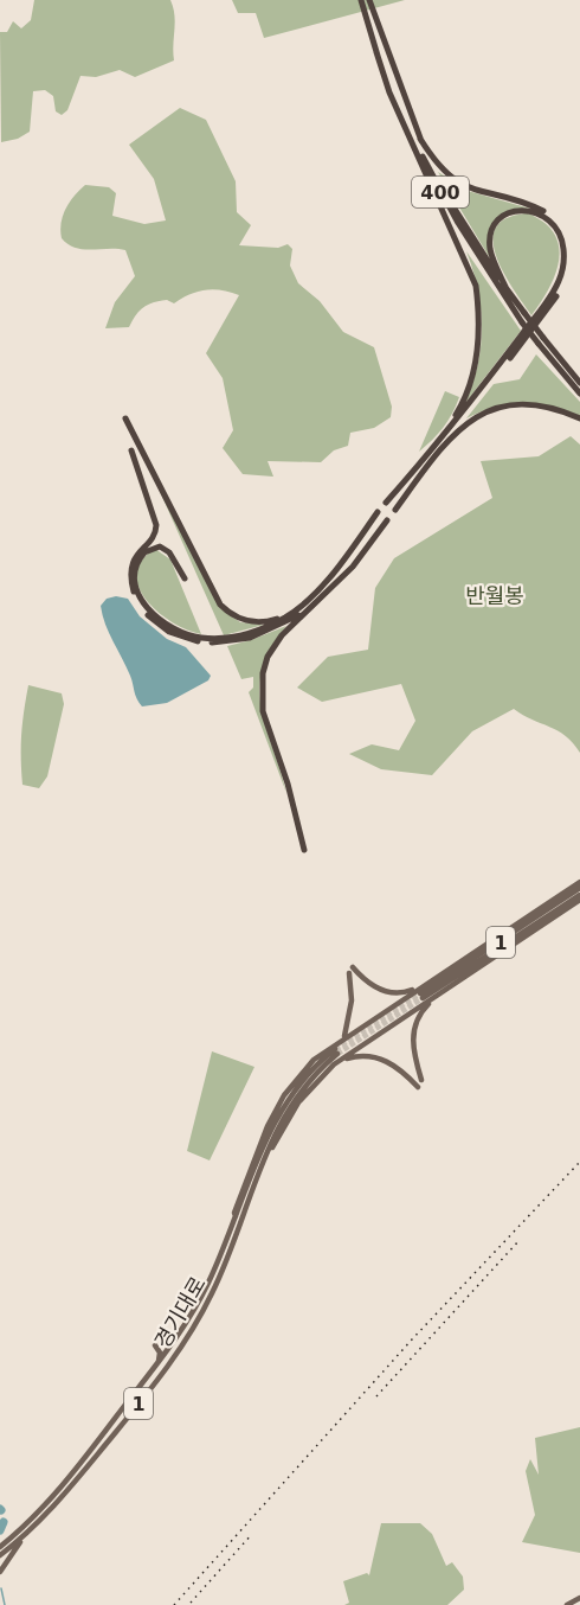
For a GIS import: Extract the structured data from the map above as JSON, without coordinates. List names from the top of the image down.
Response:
{
  "streets": {
    "highway": ["400"],
    "main road": ["1", "경기대로"]
  },
  "parks": ["반월봉"]
}
